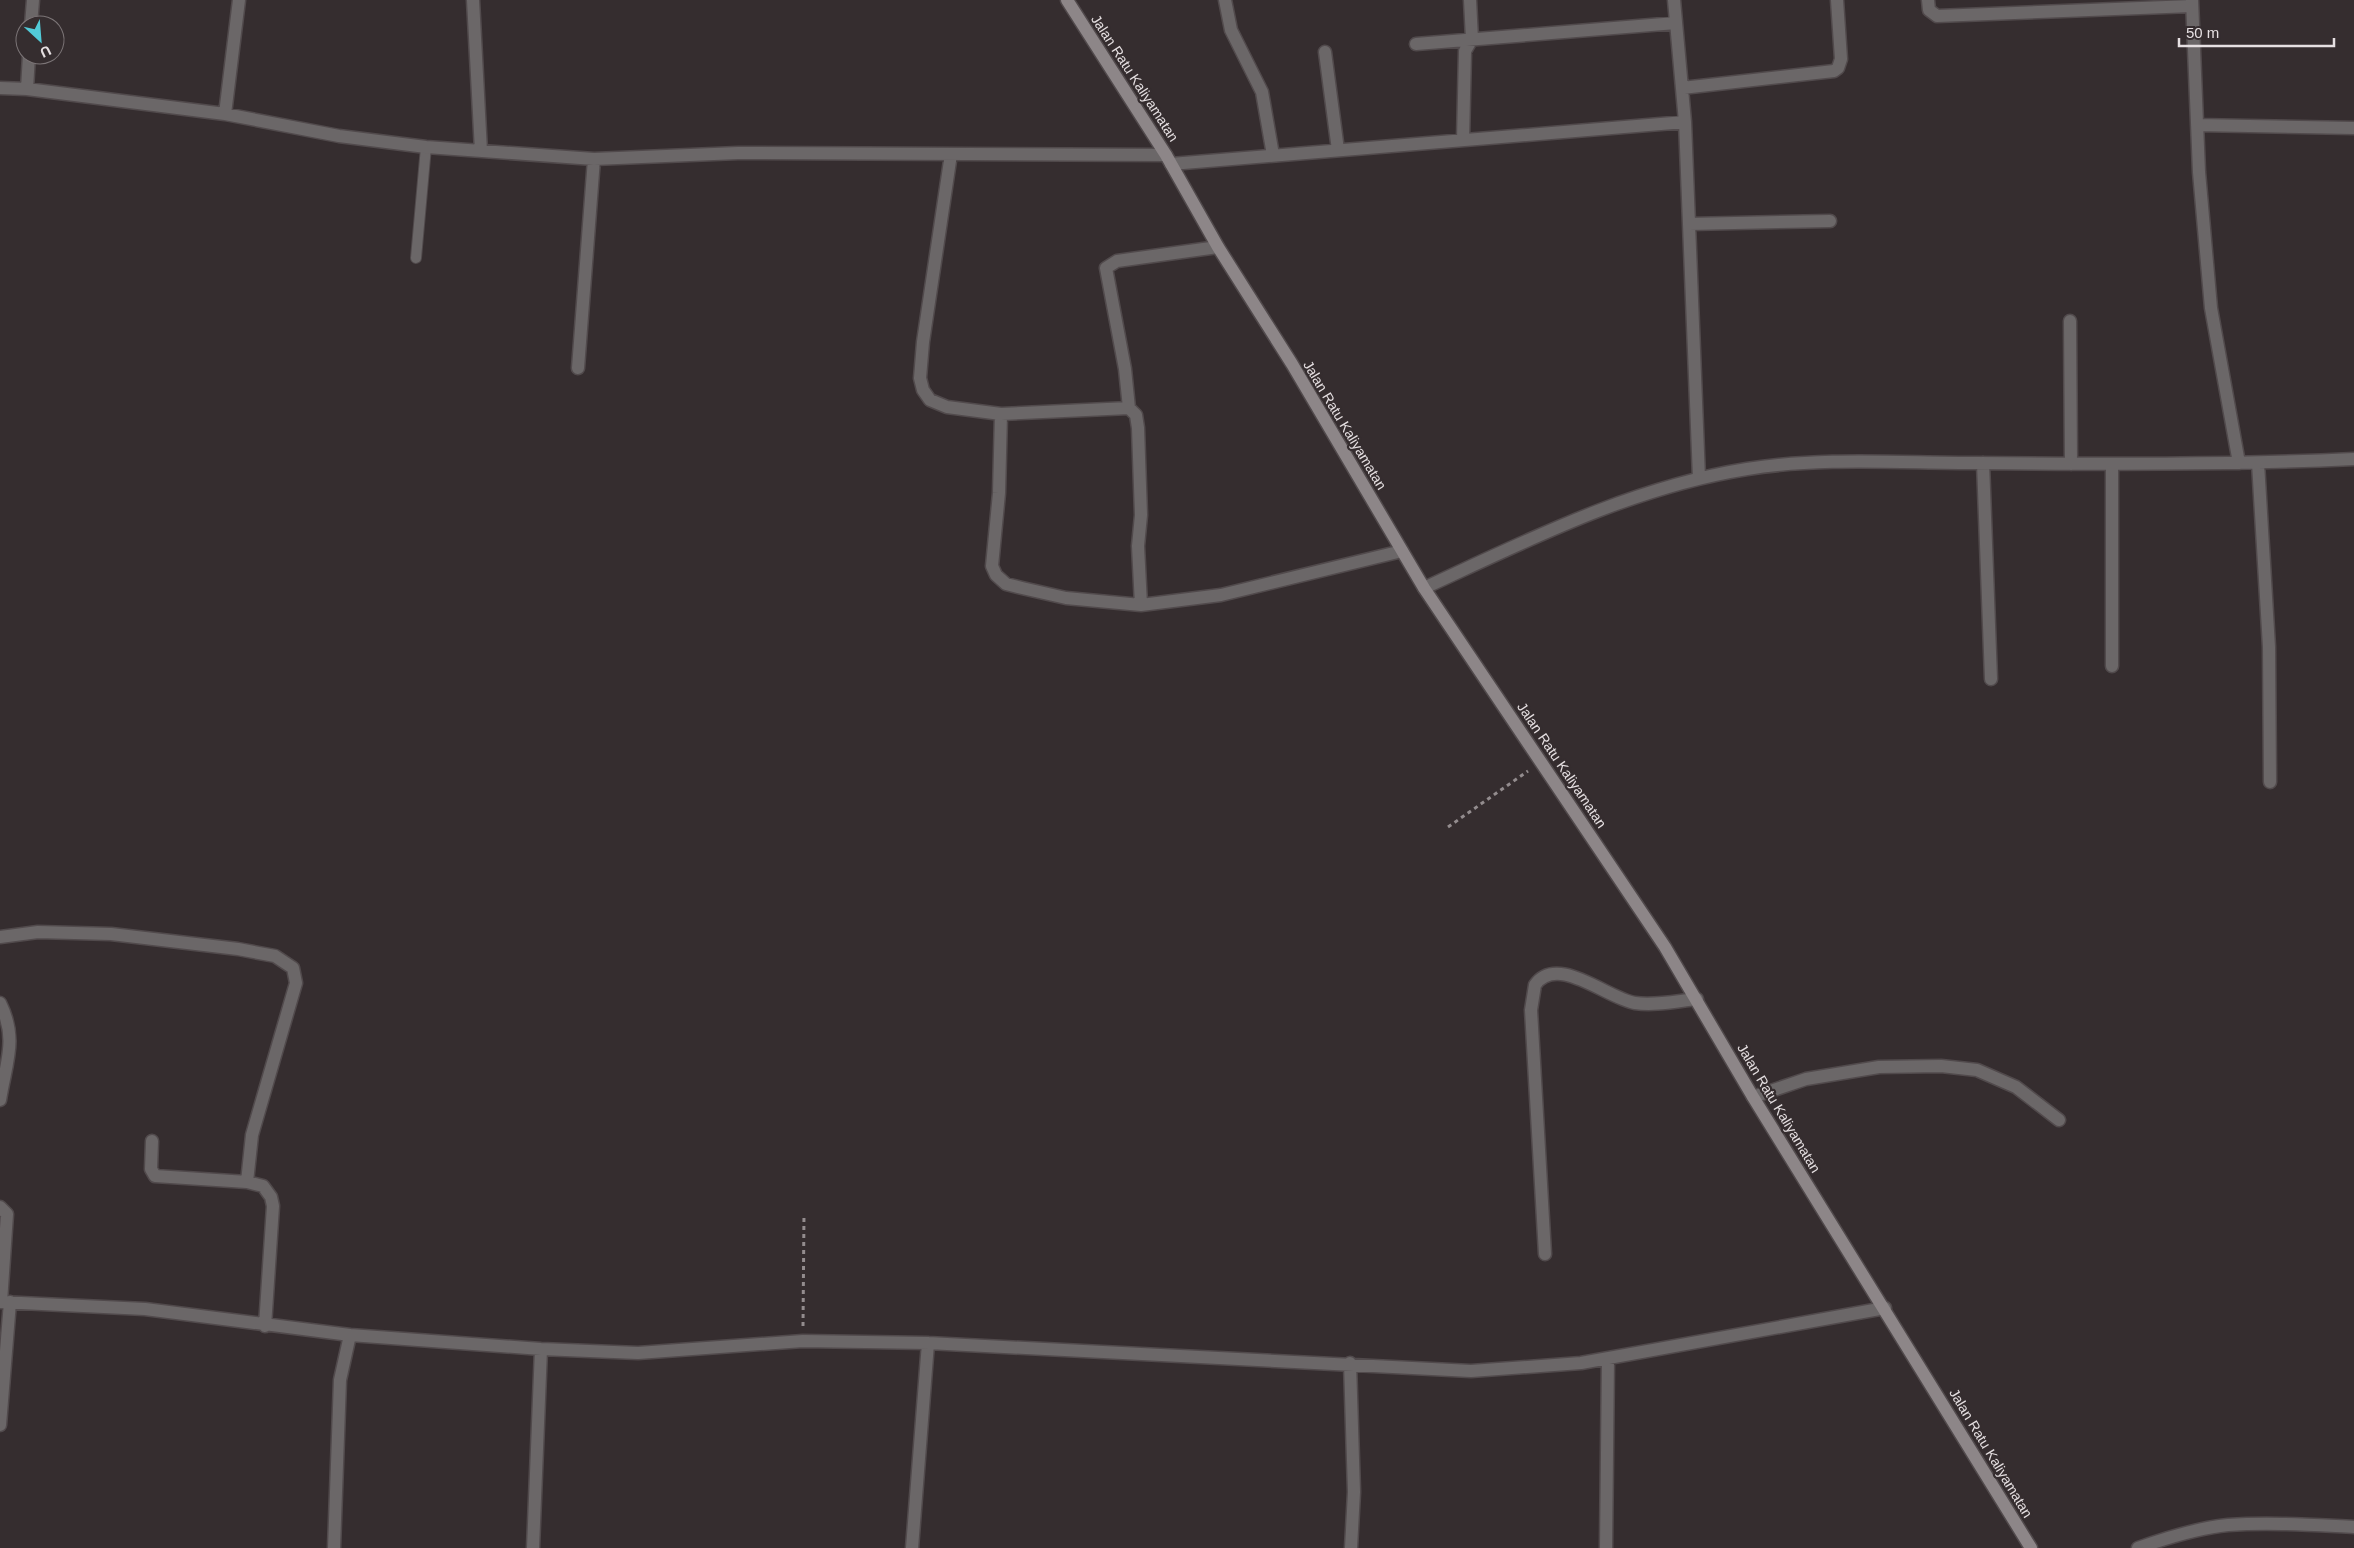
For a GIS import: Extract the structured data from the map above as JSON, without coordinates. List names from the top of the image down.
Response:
{
  "streets": {
    "main road": ["Jalan Ratu Kaliyamatan"]
  },
  "scale_bar": "50 m",
  "north": "bottom right"
}
